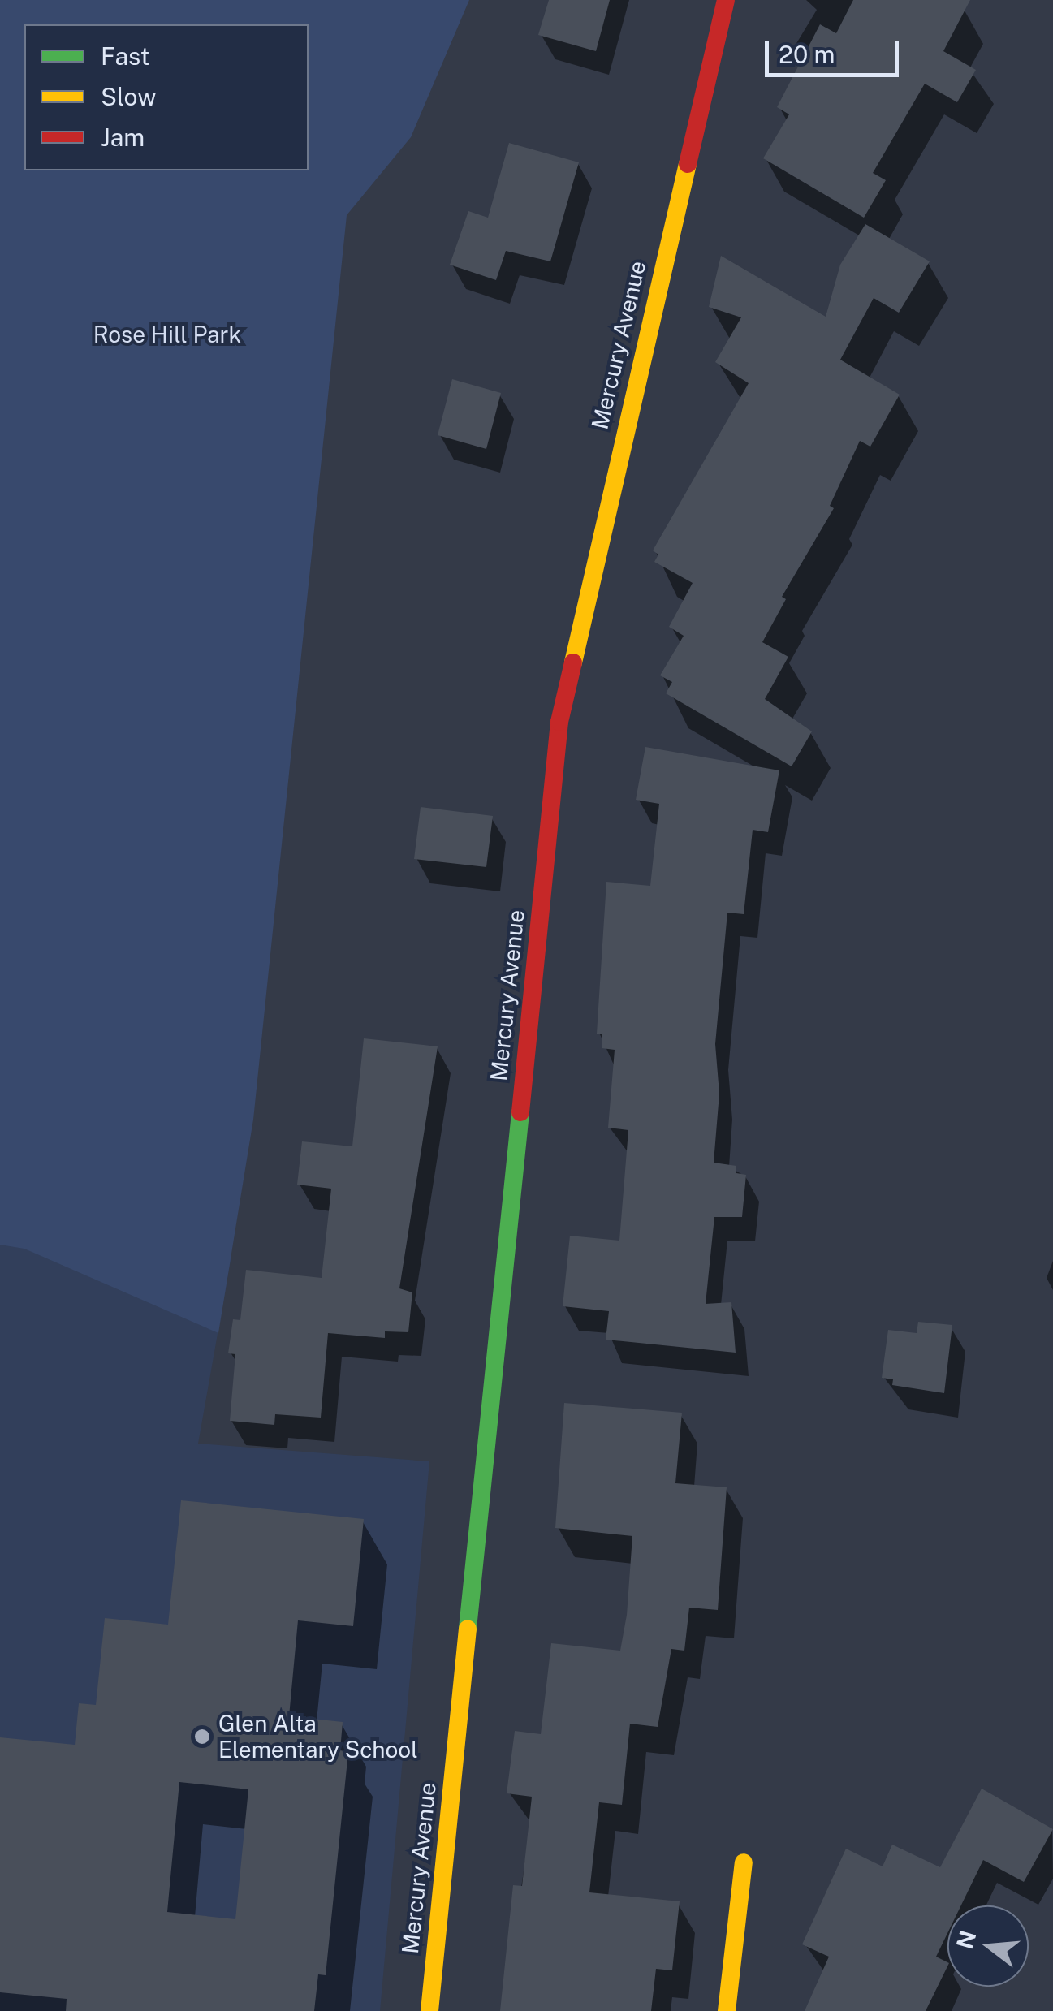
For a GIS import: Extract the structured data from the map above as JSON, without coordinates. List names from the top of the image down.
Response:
{
  "streets": {
    "street": ["Mercury Avenue"]
  },
  "parks": ["Rose Hill Park"],
  "places": ["Glen Alta Elementary School"],
  "legend": ["Fast", "Slow", "Jam"],
  "scale_bar": "20 m",
  "north": "left"
}
